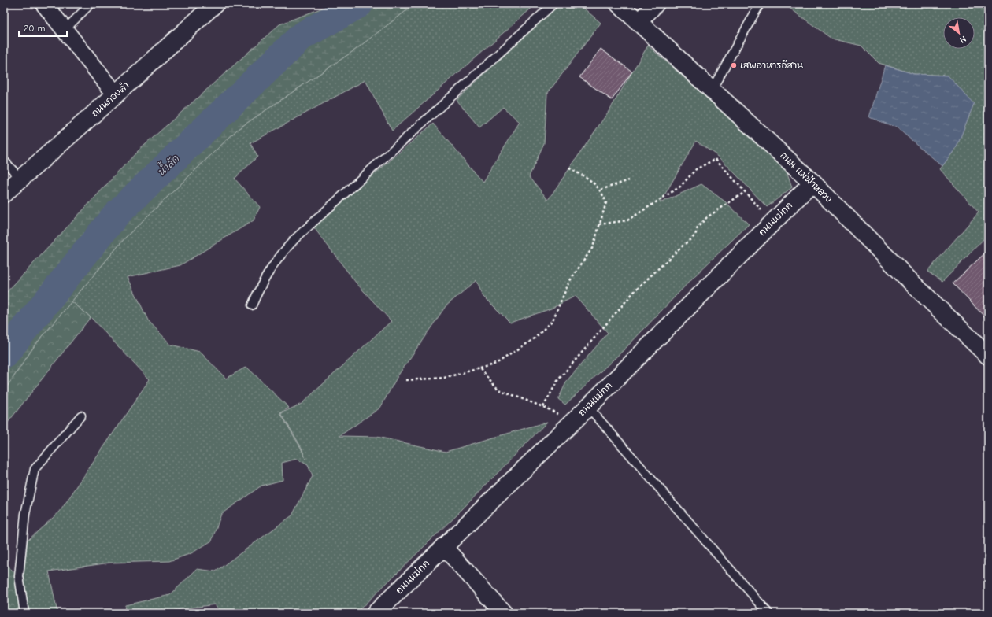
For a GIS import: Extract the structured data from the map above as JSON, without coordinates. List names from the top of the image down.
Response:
{
  "streets": {
    "street": ["ถนนกองคำ", "ถนน แม่ฟ้าหลวง", "ถนนแม่กก"]
  },
  "crossings": [
    ["ถนน แม่ฟ้าหลวง", "ถนนแม่กก"]
  ],
  "water": ["น้ำลัด"],
  "places": ["เสพอาหารอีสาน"],
  "scale_bar": "20 m",
  "north": "bottom right"
}
